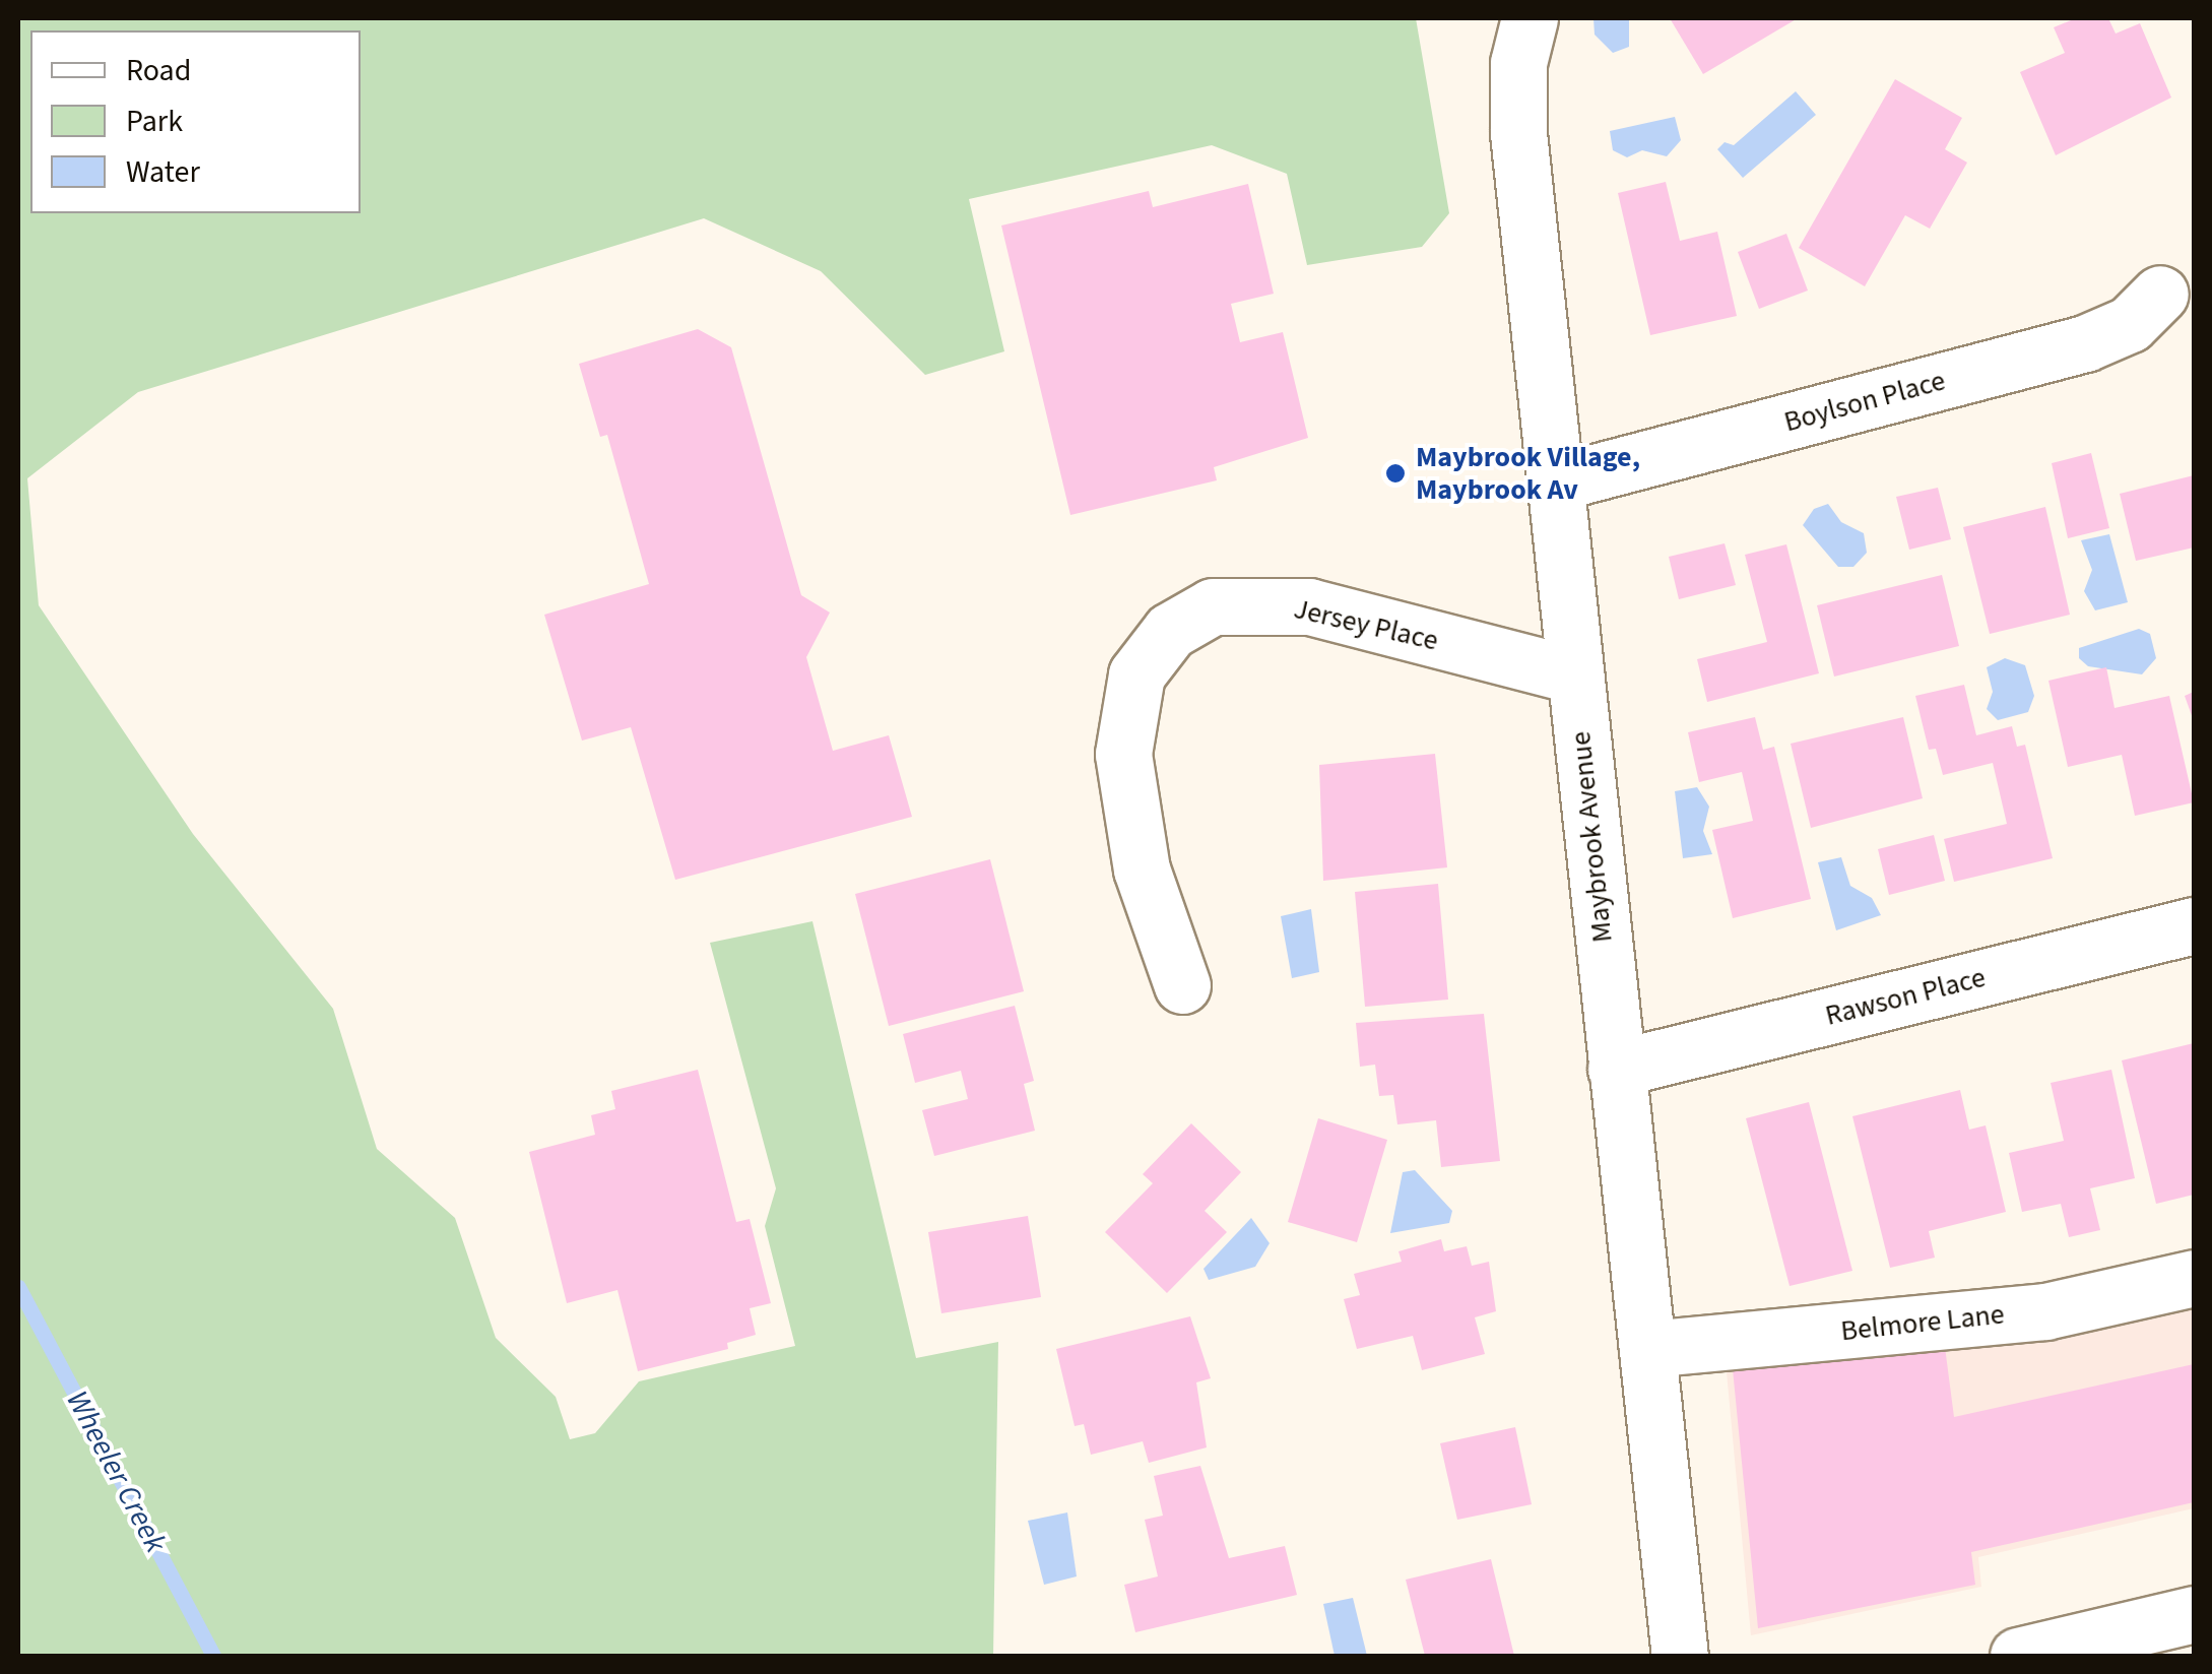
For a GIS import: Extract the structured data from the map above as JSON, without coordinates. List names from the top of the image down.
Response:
{
  "streets": {
    "street": [
      "Boylson Place",
      "Jersey Place",
      "Maybrook Avenue",
      "Rawson Place",
      "Belmore Lane"
    ]
  },
  "crossings": [
    ["Boylson Place", "Maybrook Avenue"],
    ["Jersey Place", "Maybrook Avenue"],
    ["Maybrook Avenue", "Rawson Place"],
    ["Maybrook Avenue", "Belmore Lane"]
  ],
  "water": ["Wheeler Creek"],
  "places": ["Maybrook Village, Maybrook Av"],
  "legend": ["Road", "Park", "Water"]
}
